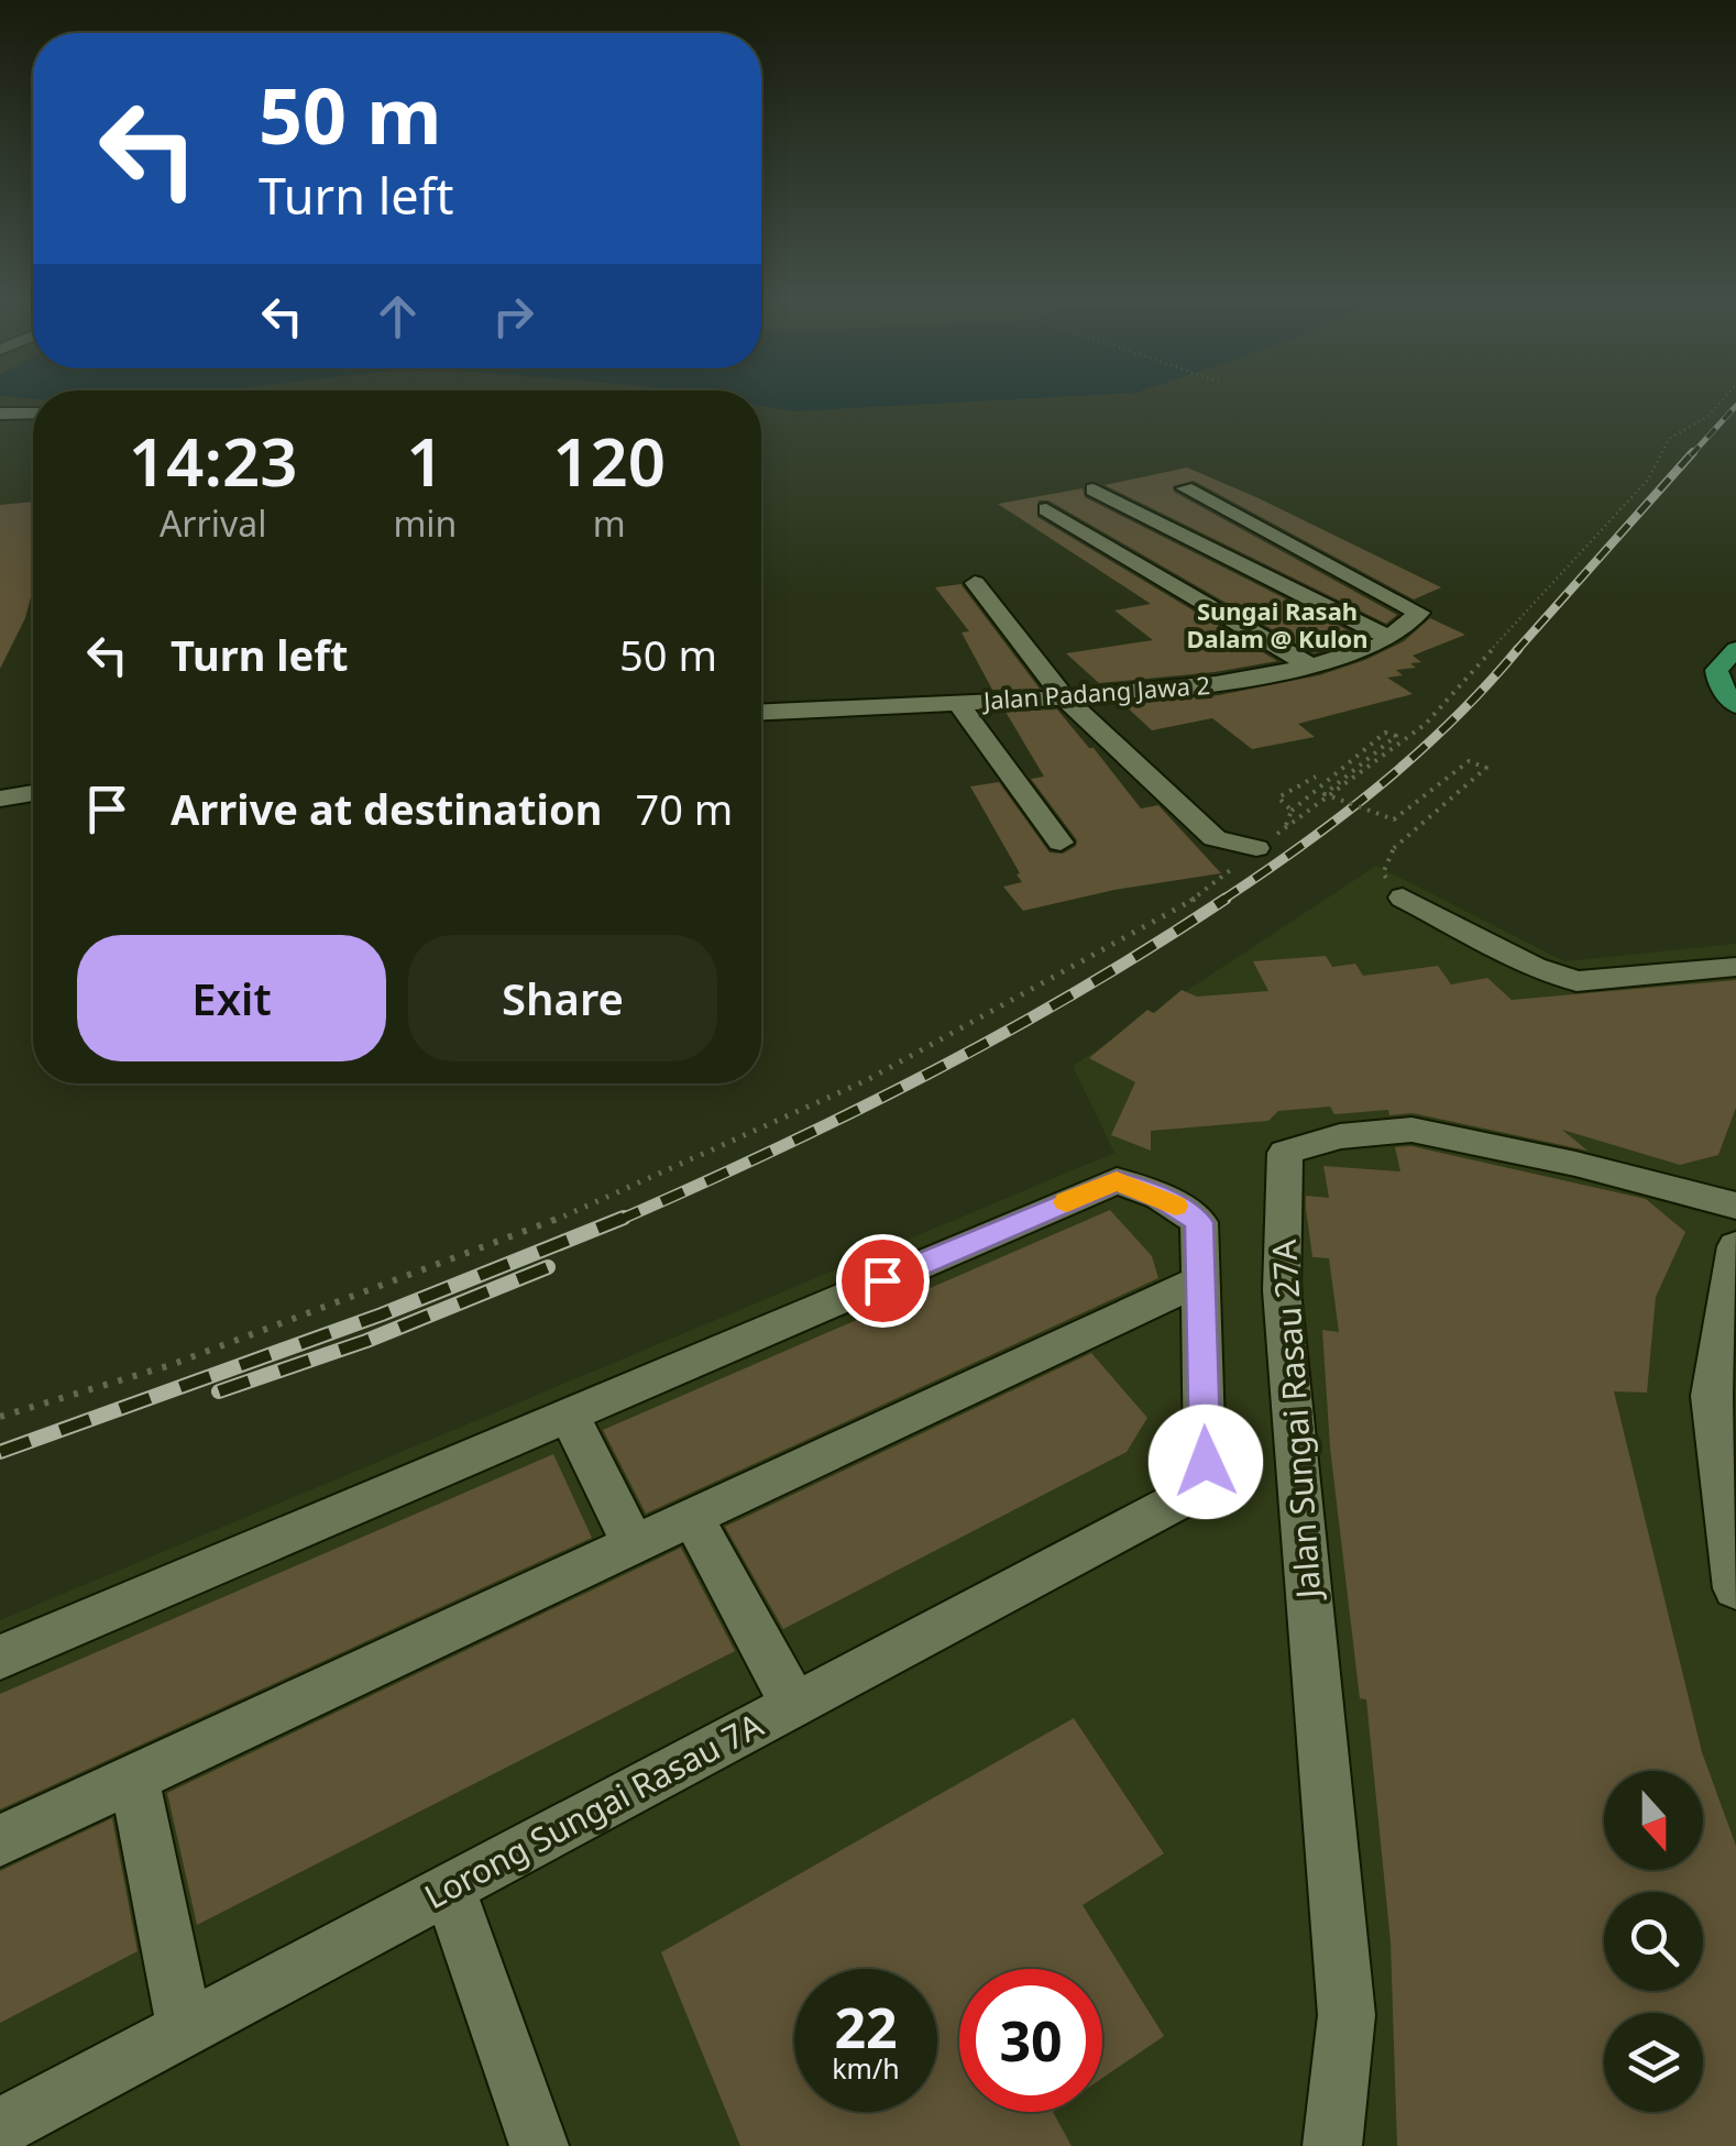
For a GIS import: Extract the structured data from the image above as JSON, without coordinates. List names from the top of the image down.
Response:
{
  "streets": {
    "street": ["Jalan Padang Jawa 2", "Jalan Sungai Rasau 27A", "Lorong Sungai Rasau 7A"]
  },
  "districts": ["Sungai Rasah Dalam @ Kulon"],
  "north": "bottom",
  "page": {
    "turn": ["50 m", "Turn left"],
    "eta": [
      "14:23",
      "Arrival",
      "1",
      "min",
      "120",
      "m"
    ],
    "list": [
      {
        "name": "Turn left",
        "value": "50 m"
      },
      {
        "name": "Arrive at destination",
        "value": "70 m"
      }
    ],
    "buttons": ["Exit", "Share"],
    "speed": "22 km/h",
    "limit": "30"
  }
}
